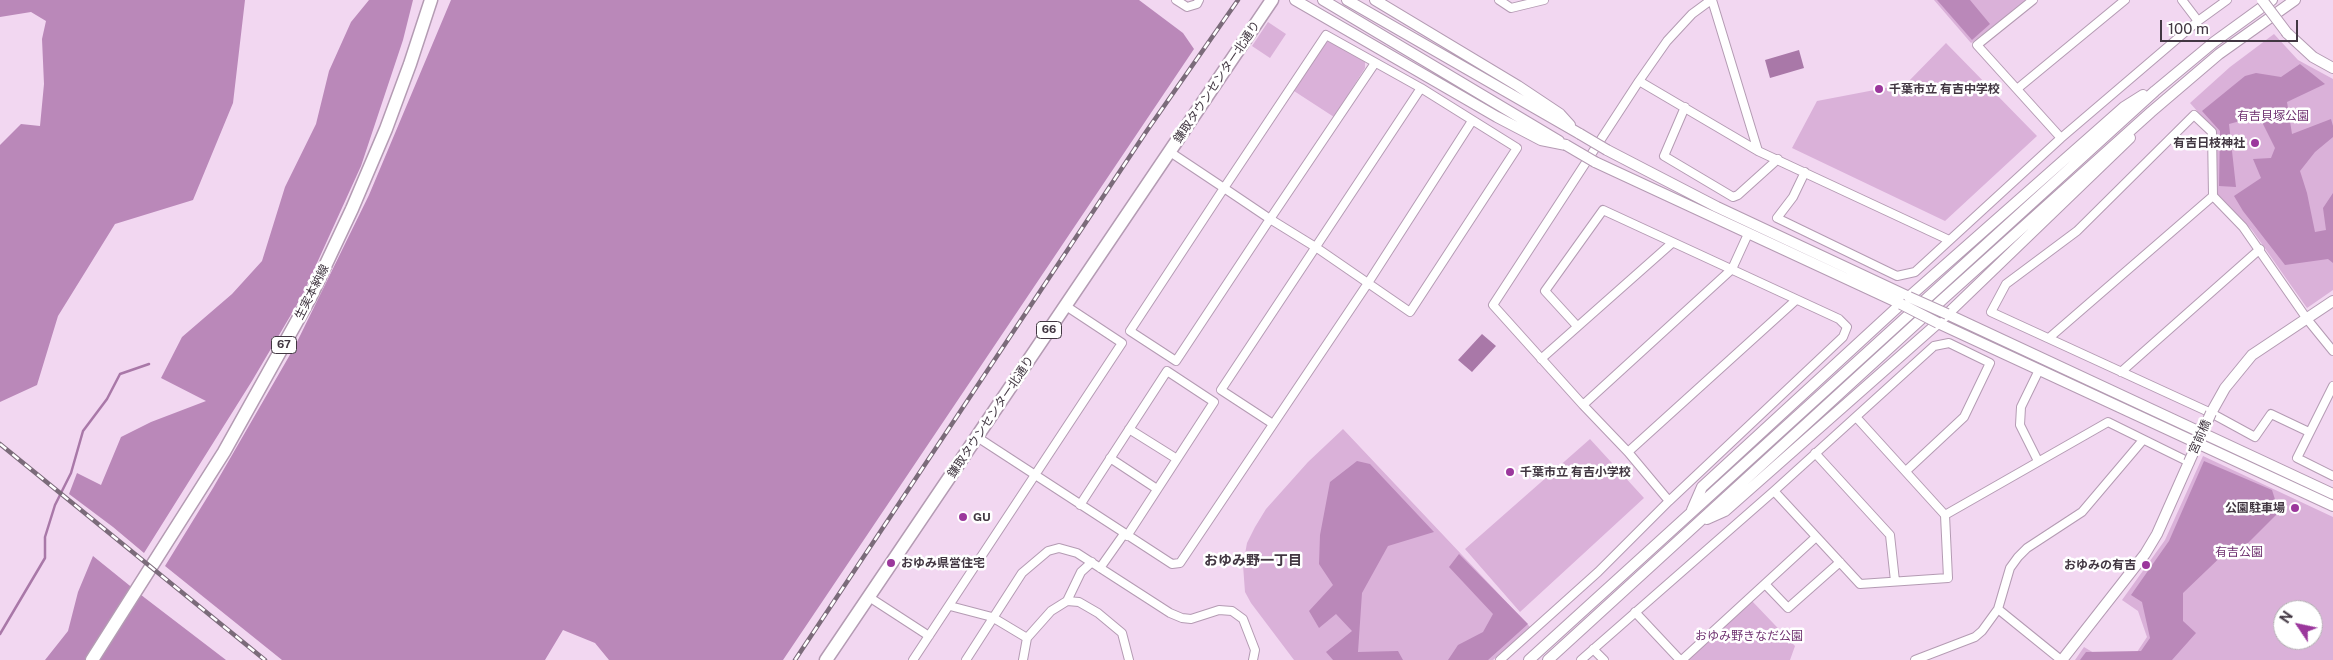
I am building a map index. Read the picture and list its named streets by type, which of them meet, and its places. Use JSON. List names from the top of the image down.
{
  "streets": {
    "main road": [
      "鎌取タウンセンター北通り",
      "生実本納線",
      "66",
      "67"
    ],
    "street": ["宮前橋"]
  },
  "districts": ["おゆみ野一丁目"],
  "parks": ["有吉貝塚公園", "有吉公園", "おゆみ野きなだ公園"],
  "places": [
    "千葉市立 有吉中学校",
    "有吉日枝神社",
    "千葉市立 有吉小学校",
    "公園駐車場",
    "GU",
    "おゆみ県営住宅",
    "おゆみの有吉"
  ],
  "scale_bar": "100 m",
  "north": "top left"
}
